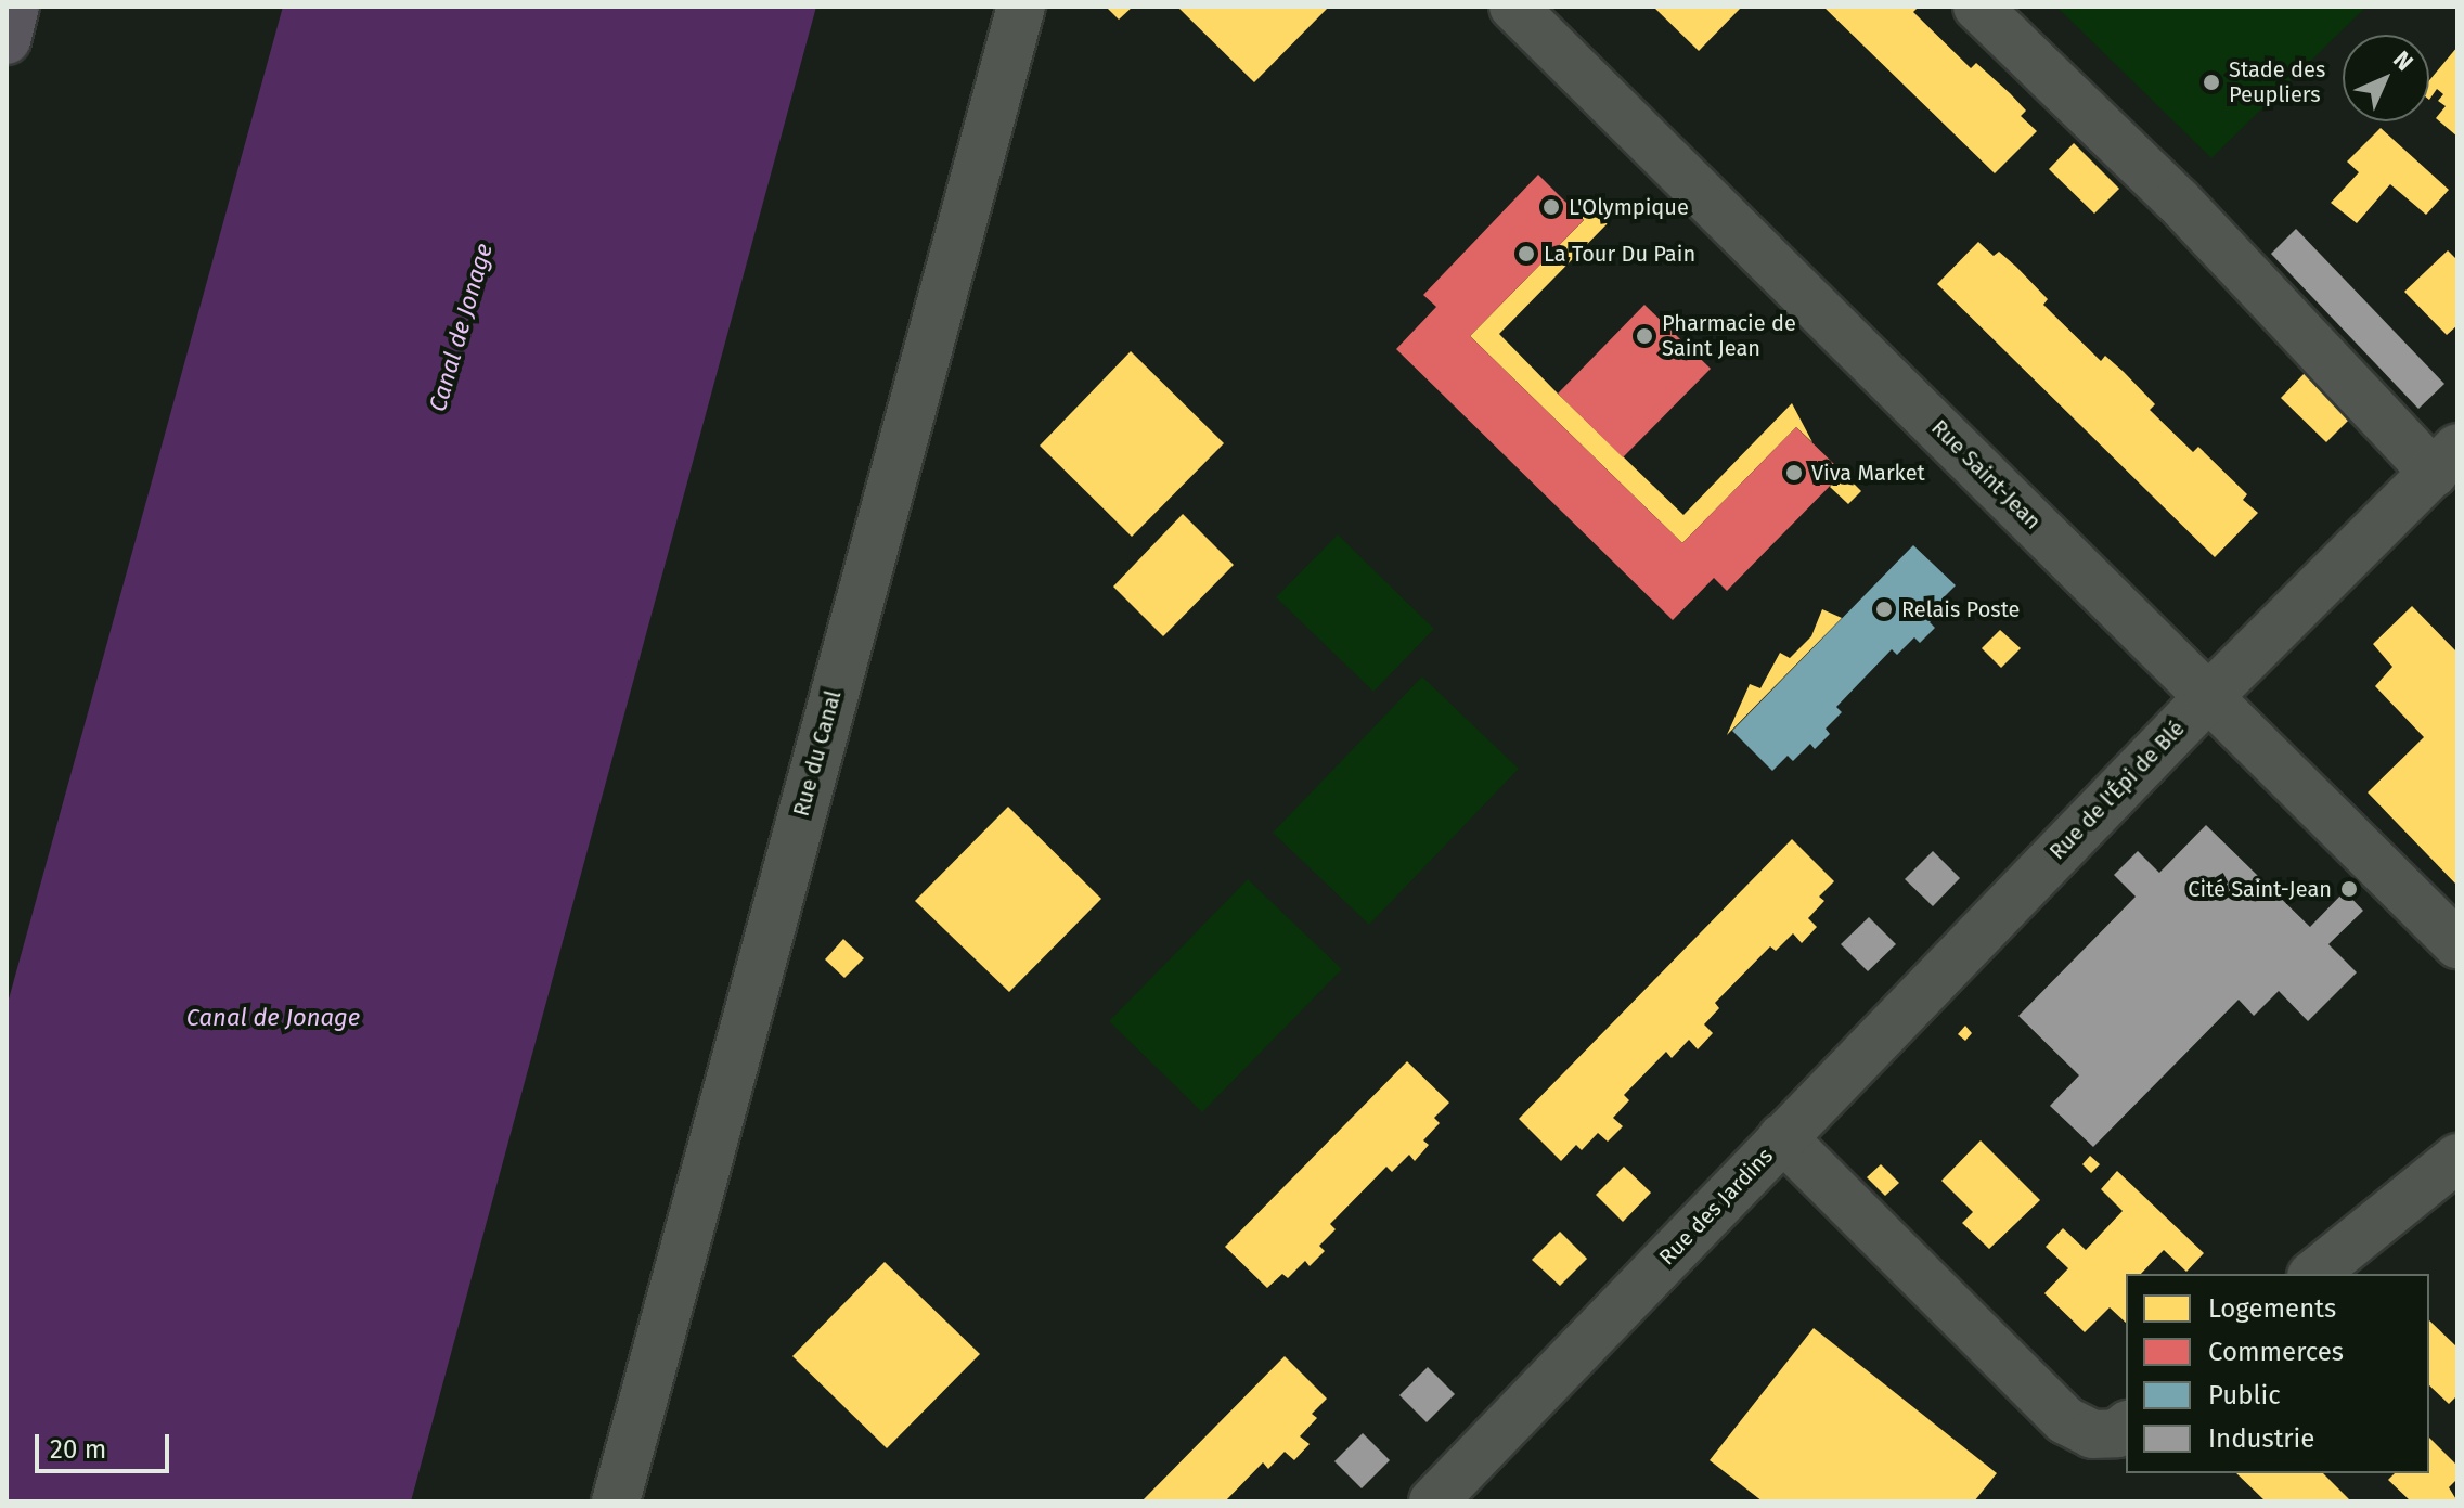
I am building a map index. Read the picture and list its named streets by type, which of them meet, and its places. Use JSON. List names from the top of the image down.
{
  "streets": {
    "street": [
      "Rue Saint-Jean",
      "Rue du Canal",
      "Rue de l'Épi de Blé",
      "Rue des Jardins"
    ]
  },
  "crossings": [
    ["Rue Saint-Jean", "Rue de l'Épi de Blé"],
    ["Rue de l'Épi de Blé", "Rue des Jardins"]
  ],
  "water": ["Canal de Jonage"],
  "places": [
    "Stade des Peupliers",
    "L'Olympique",
    "La Tour Du Pain",
    "Pharmacie de Saint Jean",
    "Viva Market",
    "Relais Poste",
    "Cité Saint-Jean"
  ],
  "legend": [
    "Logements",
    "Commerces",
    "Public",
    "Industrie"
  ],
  "scale_bar": "20 m",
  "north": "top right"
}
